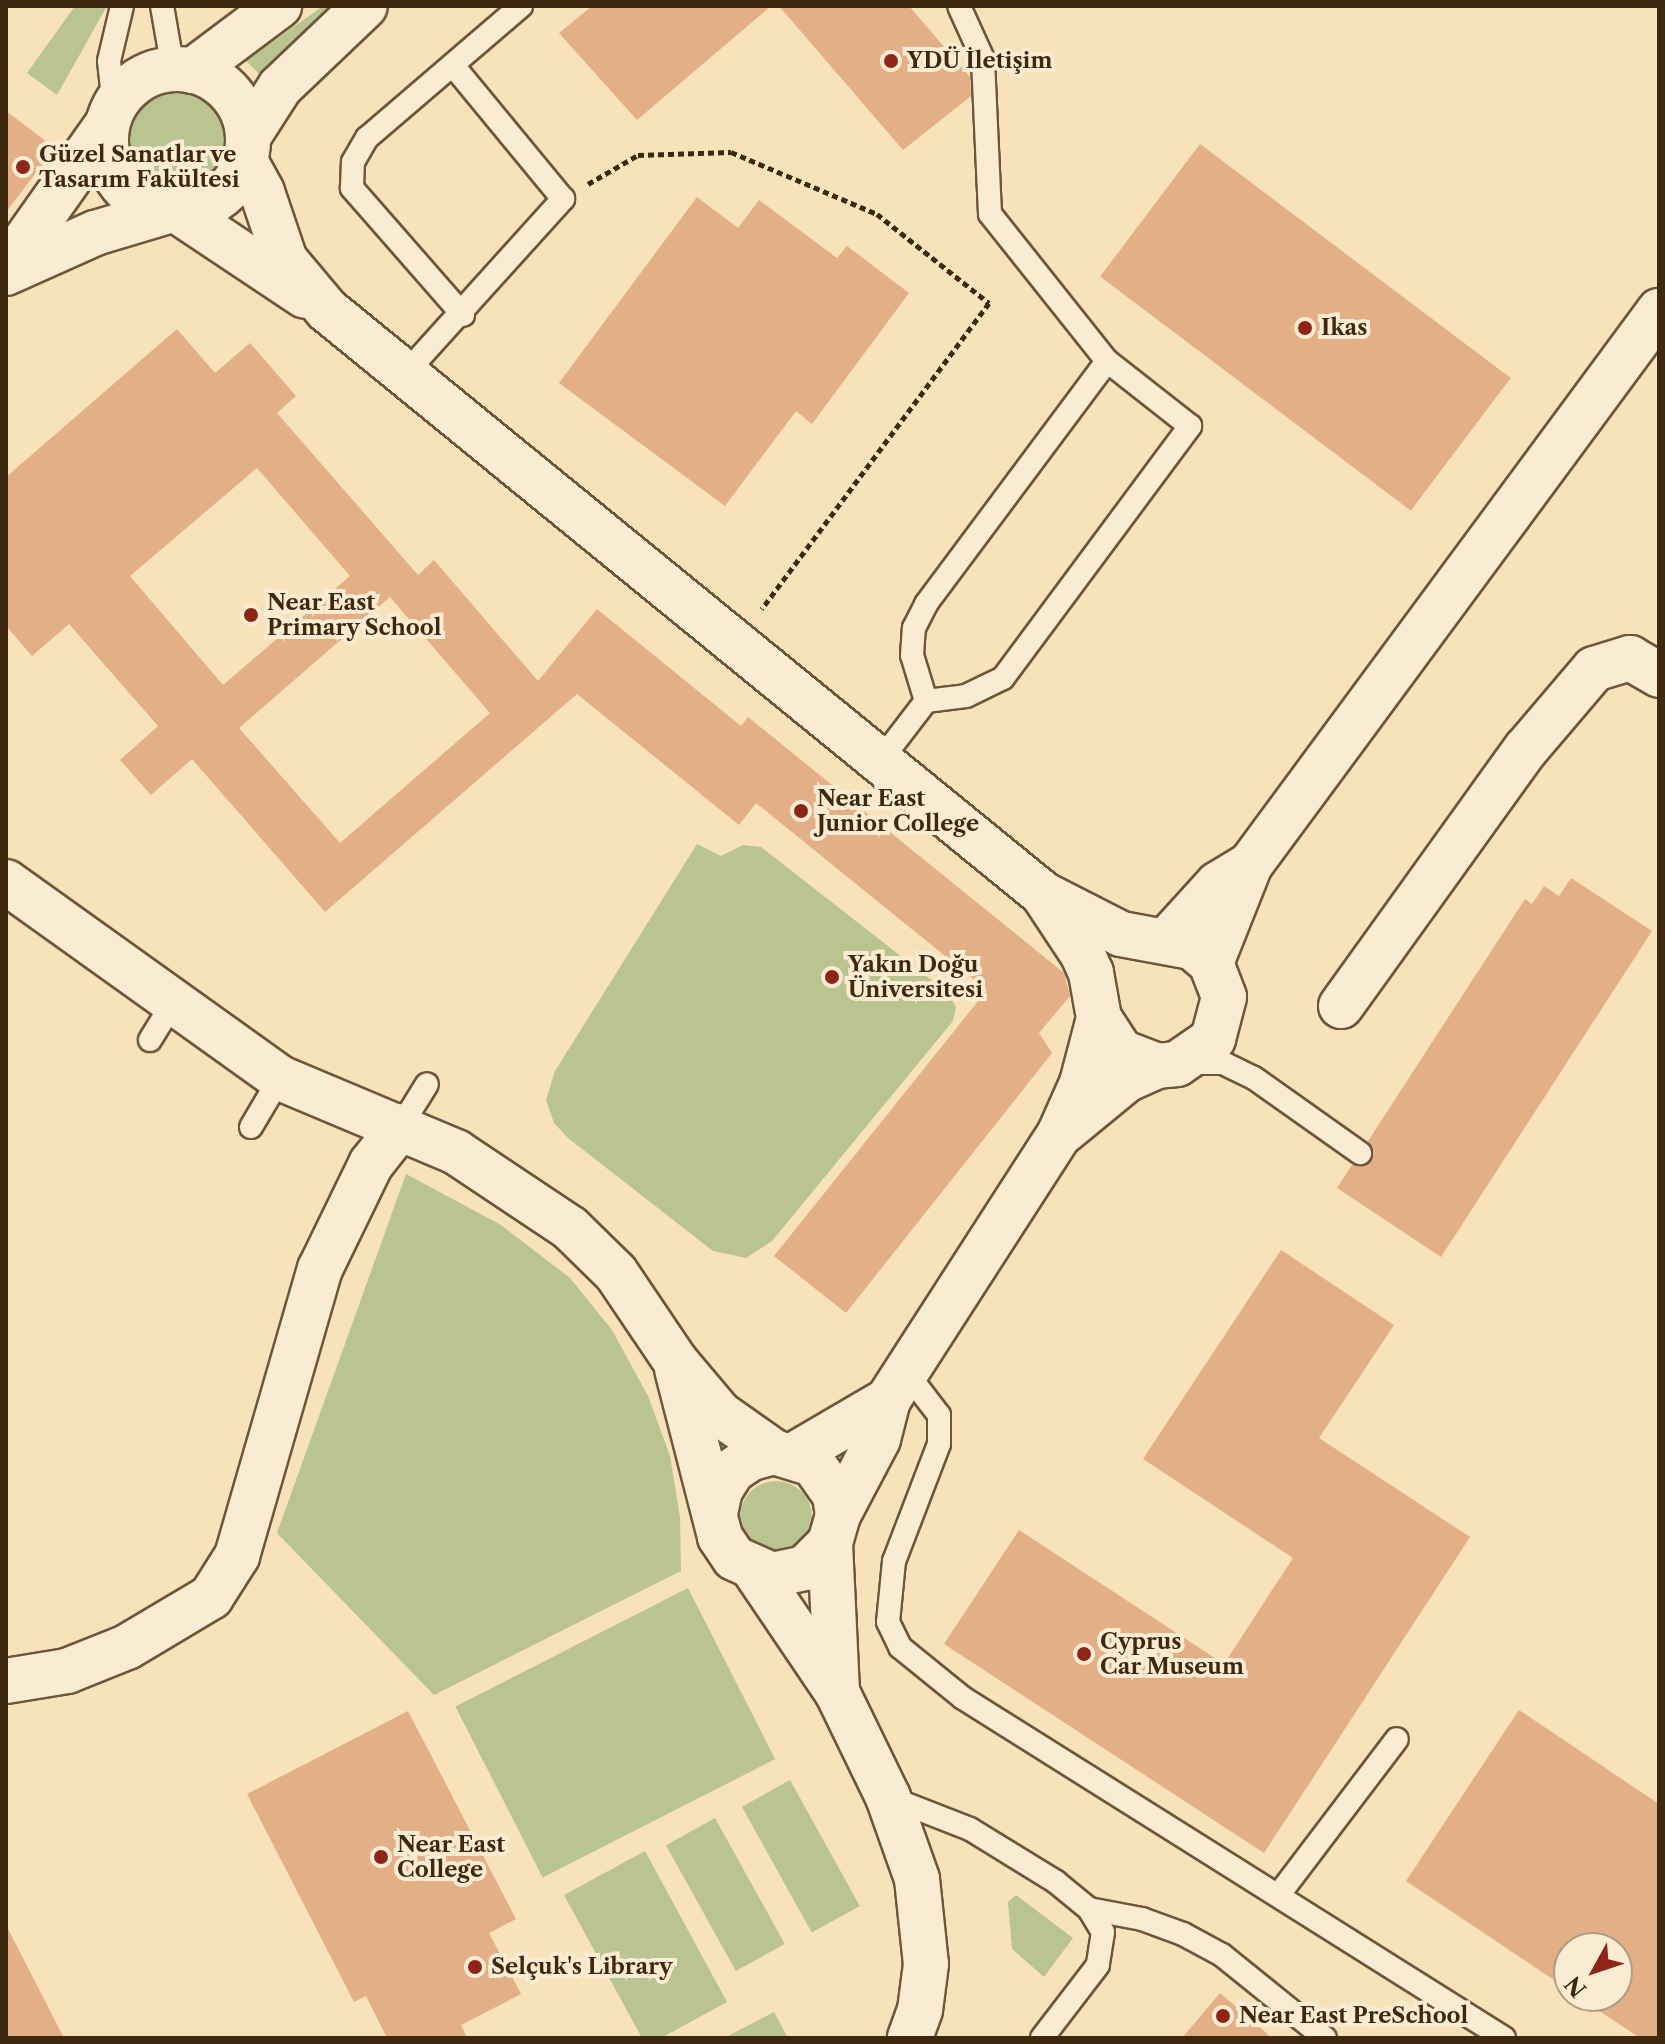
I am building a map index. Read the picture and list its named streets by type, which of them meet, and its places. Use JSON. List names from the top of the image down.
{
  "places": [
    "YDÜ İletişim",
    "Güzel Sanatlar ve Tasarım Fakültesi",
    "Ikas",
    "Near East Primary School",
    "Near East Junior College",
    "Yakın Doğu Üniversitesi",
    "Cyprus Car Museum",
    "Near East College",
    "Selçuk's Library",
    "Near East PreSchool"
  ],
  "north": "bottom left"
}
